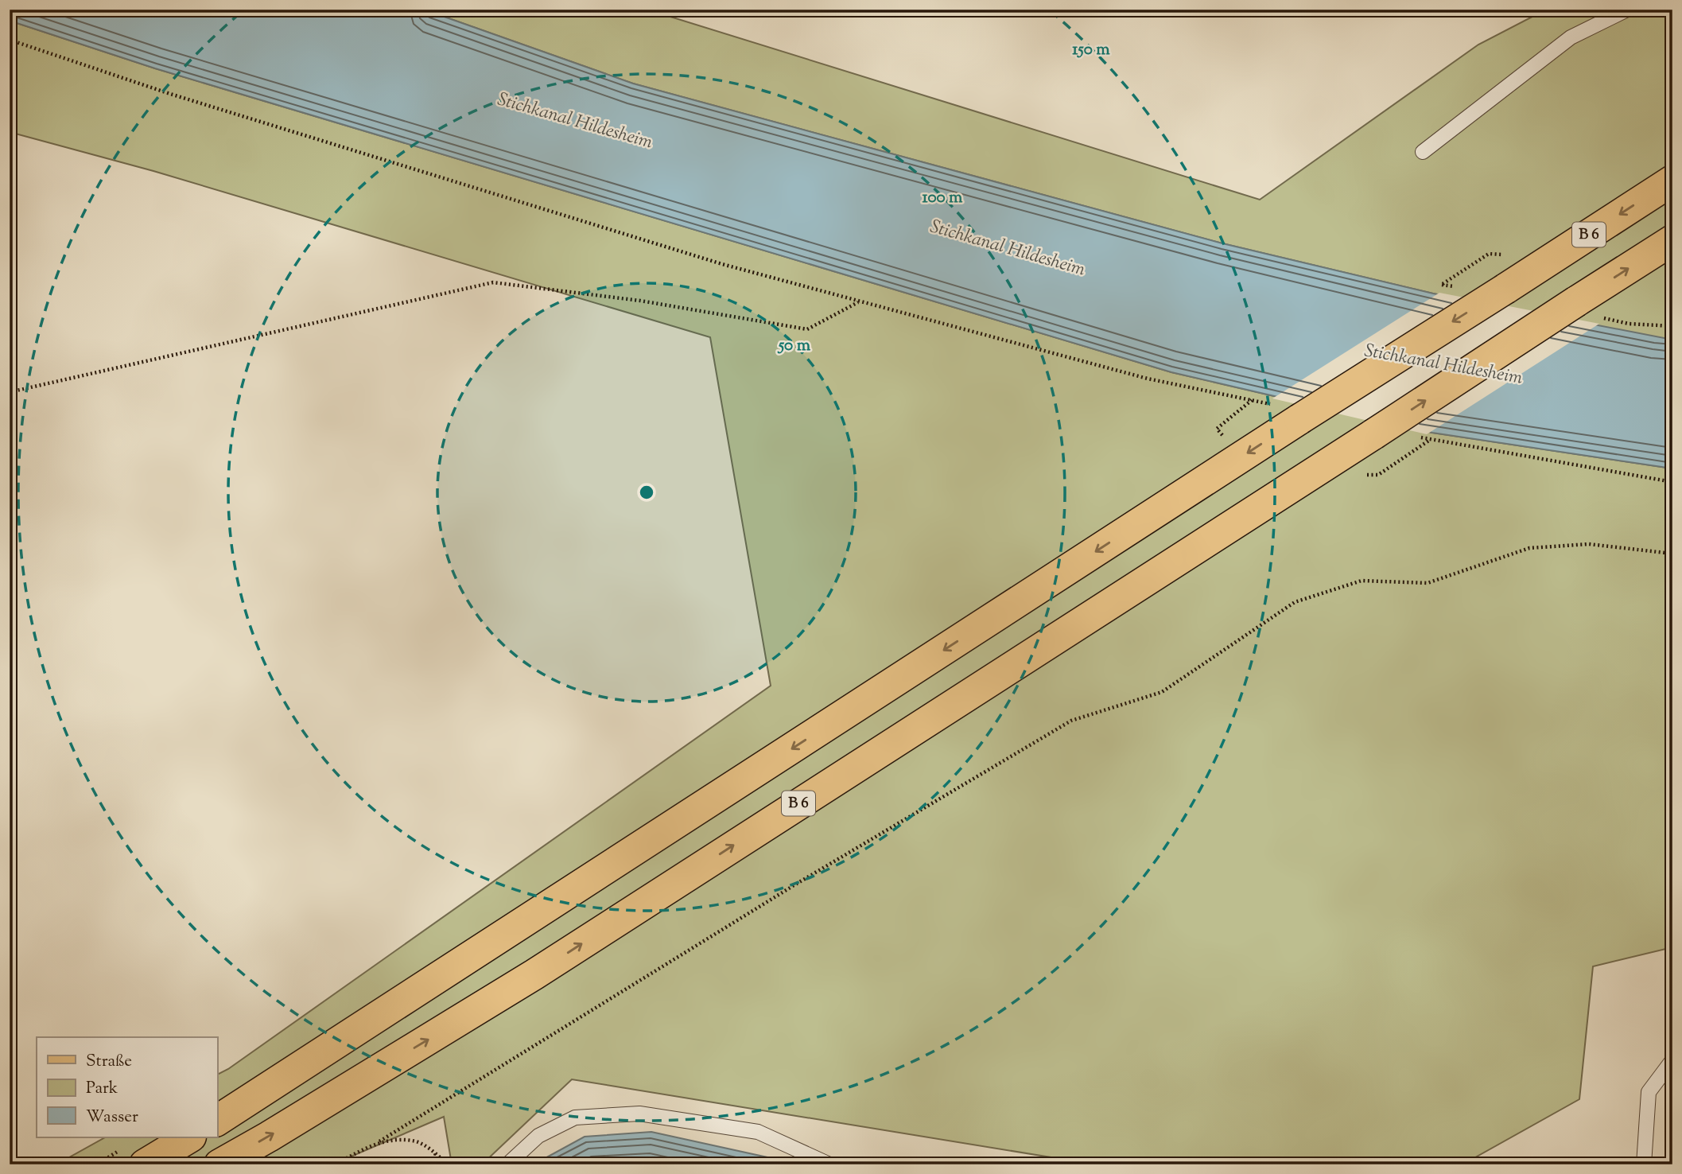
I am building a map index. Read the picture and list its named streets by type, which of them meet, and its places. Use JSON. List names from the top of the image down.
{
  "streets": {
    "main road": ["B 6"]
  },
  "water": ["Stichkanal Hildesheim"],
  "legend": ["Straße", "Park", "Wasser"],
  "rings": ["150 m", "100 m", "50 m"]
}
